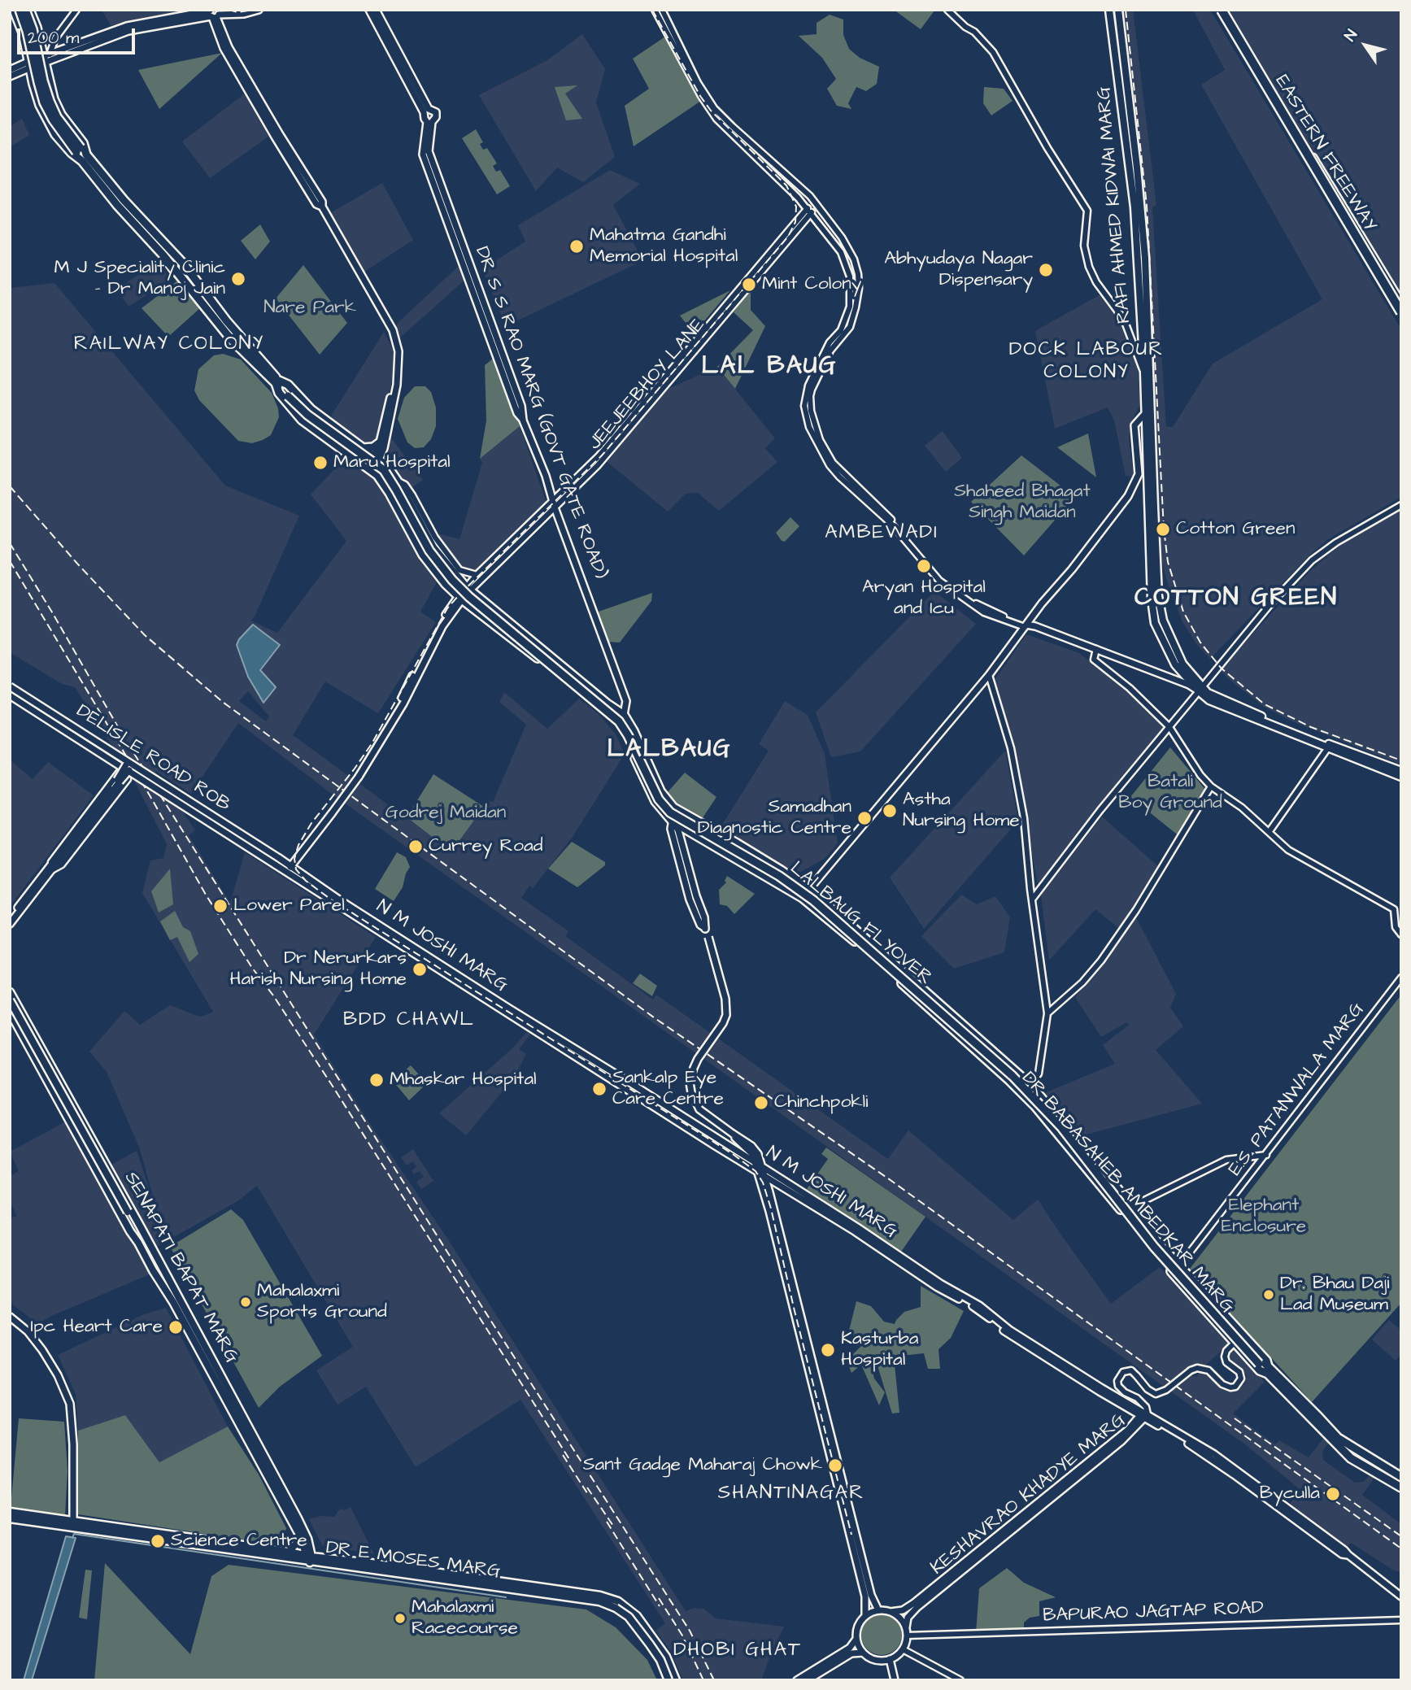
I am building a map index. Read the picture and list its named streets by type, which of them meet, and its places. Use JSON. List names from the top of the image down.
{
  "streets": {
    "highway": ["EASTERN FREEWAY", "LALBAUG FLYOVER", "DR BABASAHEB AMBEDKAR MARG"],
    "main road": [
      "RAFI AHMED KIDWAI MARG",
      "DR S S RAO MARG (GOVT GATE ROAD)",
      "DELISLE ROAD ROB",
      "N M JOSHI MARG",
      "SENAPATI BAPAT MARG",
      "KESHAVRAO KHADYE MARG",
      "DR E MOSES MARG"
    ],
    "street": ["JEEJEEBHOY LANE", "E.S. PATANWALA MARG", "BAPURAO JAGTAP ROAD"]
  },
  "crossings": [
    ["JEEJEEBHOY LANE", "DR S S RAO MARG (GOVT GATE ROAD)"],
    ["DELISLE ROAD ROB", "N M JOSHI MARG"],
    ["LALBAUG FLYOVER", "DR BABASAHEB AMBEDKAR MARG"],
    ["N M JOSHI MARG", "KESHAVRAO KHADYE MARG"],
    ["E.S. PATANWALA MARG", "DR BABASAHEB AMBEDKAR MARG"],
    ["DR BABASAHEB AMBEDKAR MARG", "KESHAVRAO KHADYE MARG"],
    ["SENAPATI BAPAT MARG", "DR E MOSES MARG"],
    ["KESHAVRAO KHADYE MARG", "BAPURAO JAGTAP ROAD"]
  ],
  "districts": [
    "RAILWAY COLONY",
    "DOCK LABOUR COLONY",
    "LAL BAUG",
    "AMBEWADI",
    "COTTON GREEN",
    "LALBAUG",
    "BDD CHAWL",
    "SHANTINAGAR",
    "DHOBI GHAT"
  ],
  "parks": [
    "Nare Park",
    "Shaheed Bhagat Singh Maidan",
    "Batali Boy Ground",
    "Godrej Maidan",
    "Elephant Enclosure"
  ],
  "places": [
    "Mahatma Gandhi Memorial Hospital",
    "Abhyudaya Nagar Dispensary",
    "M J Speciality Clinic - Dr Manoj Jain",
    "Mint Colony",
    "Maru Hospital",
    "Cotton Green",
    "Aryan Hospital and Icu",
    "Astha Nursing Home",
    "Samadhan Diagnostic Centre",
    "Currey Road",
    "Lower Parel",
    "Dr Nerurkars Harish Nursing Home",
    "Mhaskar Hospital",
    "Sankalp Eye Care Centre",
    "Chinchpokli",
    "Dr. Bhau Daji Lad Museum",
    "Mahalaxmi Sports Ground",
    "Ipc Heart Care",
    "Kasturba Hospital",
    "Sant Gadge Maharaj Chowk",
    "Byculla",
    "Science Centre",
    "Mahalaxmi Racecourse"
  ],
  "scale_bar": "200 m",
  "north": "top left"
}
